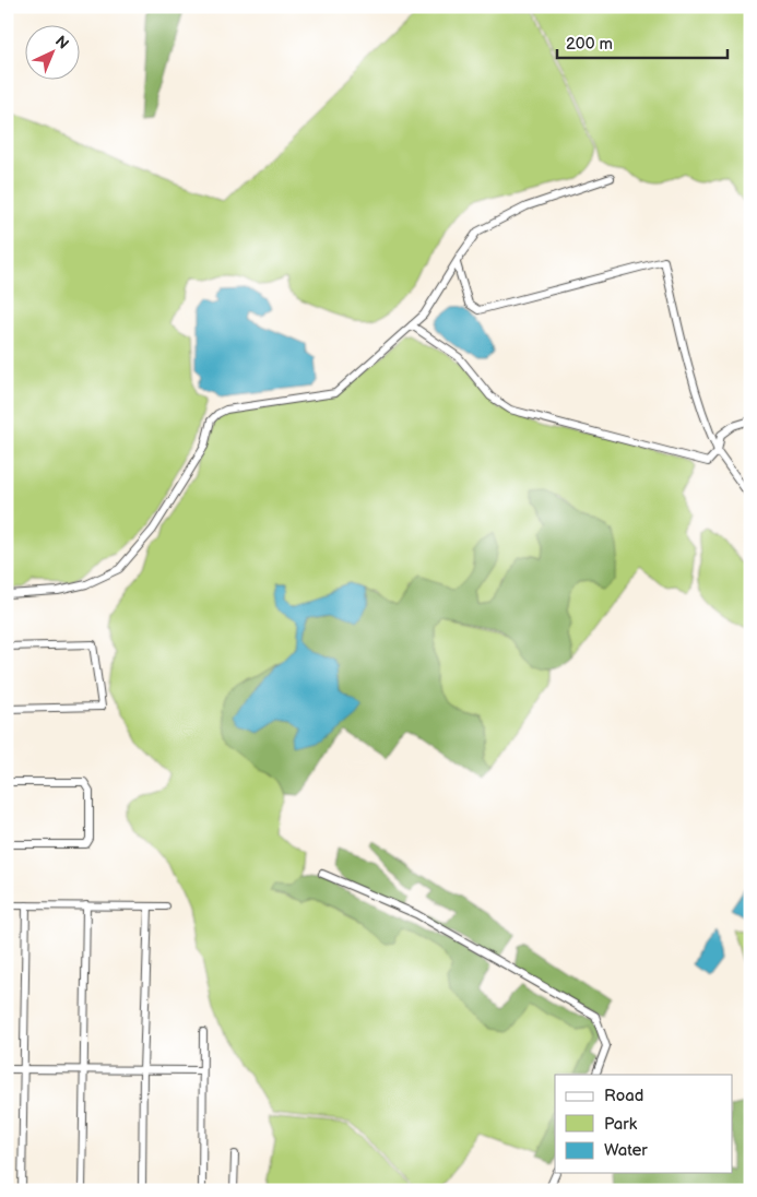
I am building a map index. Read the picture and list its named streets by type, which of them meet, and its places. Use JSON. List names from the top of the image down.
{
  "legend": ["Road", "Park", "Water"],
  "scale_bar": "200 m",
  "north": "top right"
}
